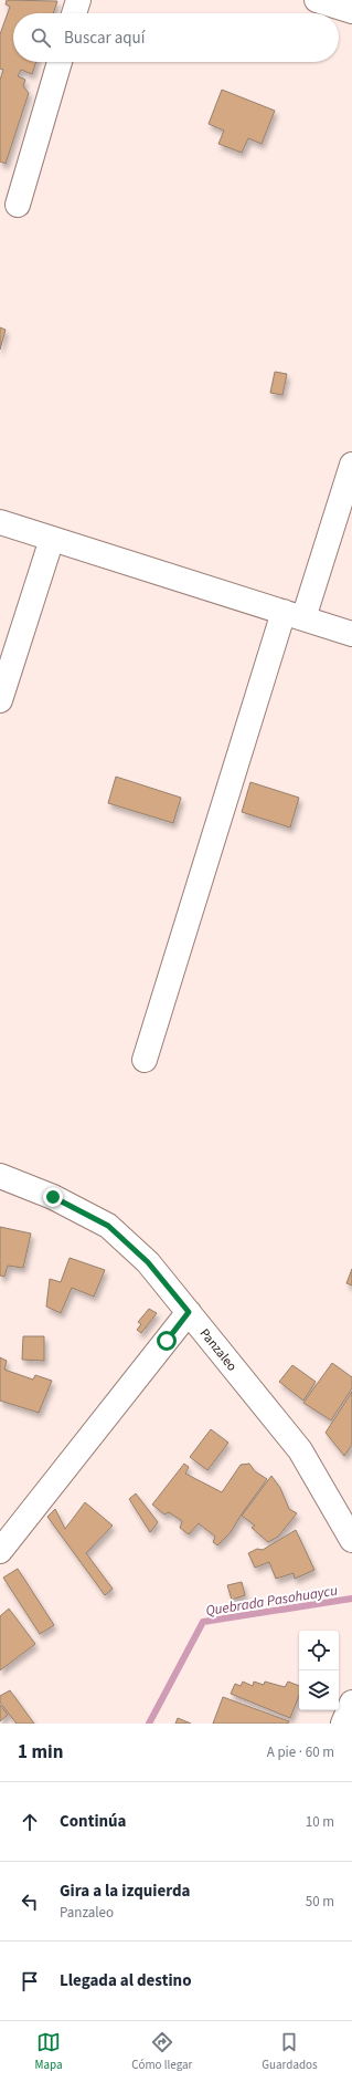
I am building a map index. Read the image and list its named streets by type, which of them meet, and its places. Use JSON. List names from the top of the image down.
{
  "streets": {
    "street": ["Panzaleo"]
  },
  "water": ["Quebrada Pasohuaycu"],
  "page": {
    "search": "Buscar aquí",
    "heading": ["1 min", "A pie · 60 m"],
    "list": [
      ["Continúa", "10 m"],
      ["Gira a la izquierda", "Panzaleo", "50 m"],
      "Llegada al destino"
    ],
    "nav": ["Mapa", "Cómo llegar", "Guardados"]
  }
}
